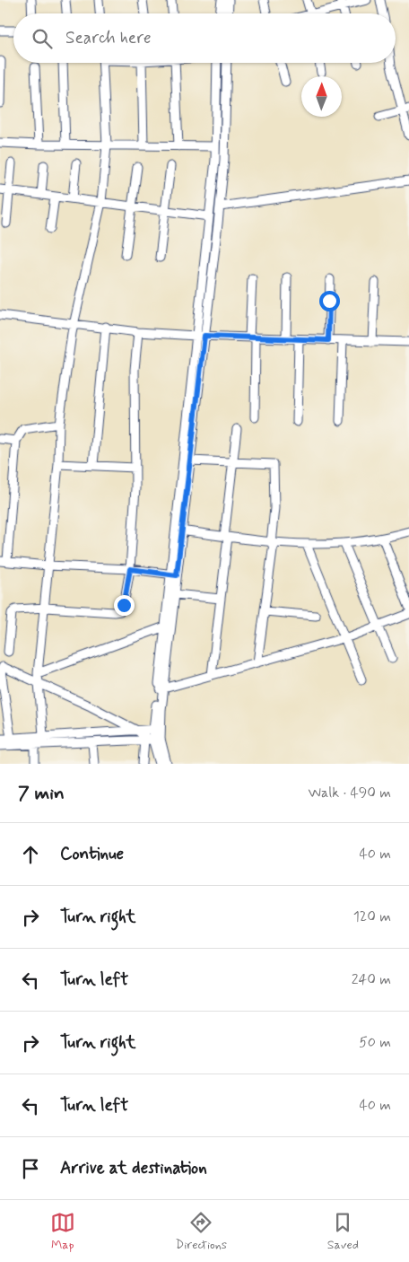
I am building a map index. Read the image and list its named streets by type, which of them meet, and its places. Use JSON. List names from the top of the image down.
{
  "north": "top",
  "page": {
    "search": "Search here",
    "heading": ["7 min", "Walk · 490 m"],
    "list": [
      ["Continue", "40 m"],
      ["Turn right", "120 m"],
      ["Turn left", "240 m"],
      ["Turn right", "50 m"],
      ["Turn left", "40 m"],
      "Arrive at destination"
    ],
    "nav": ["Map", "Directions", "Saved"]
  }
}
